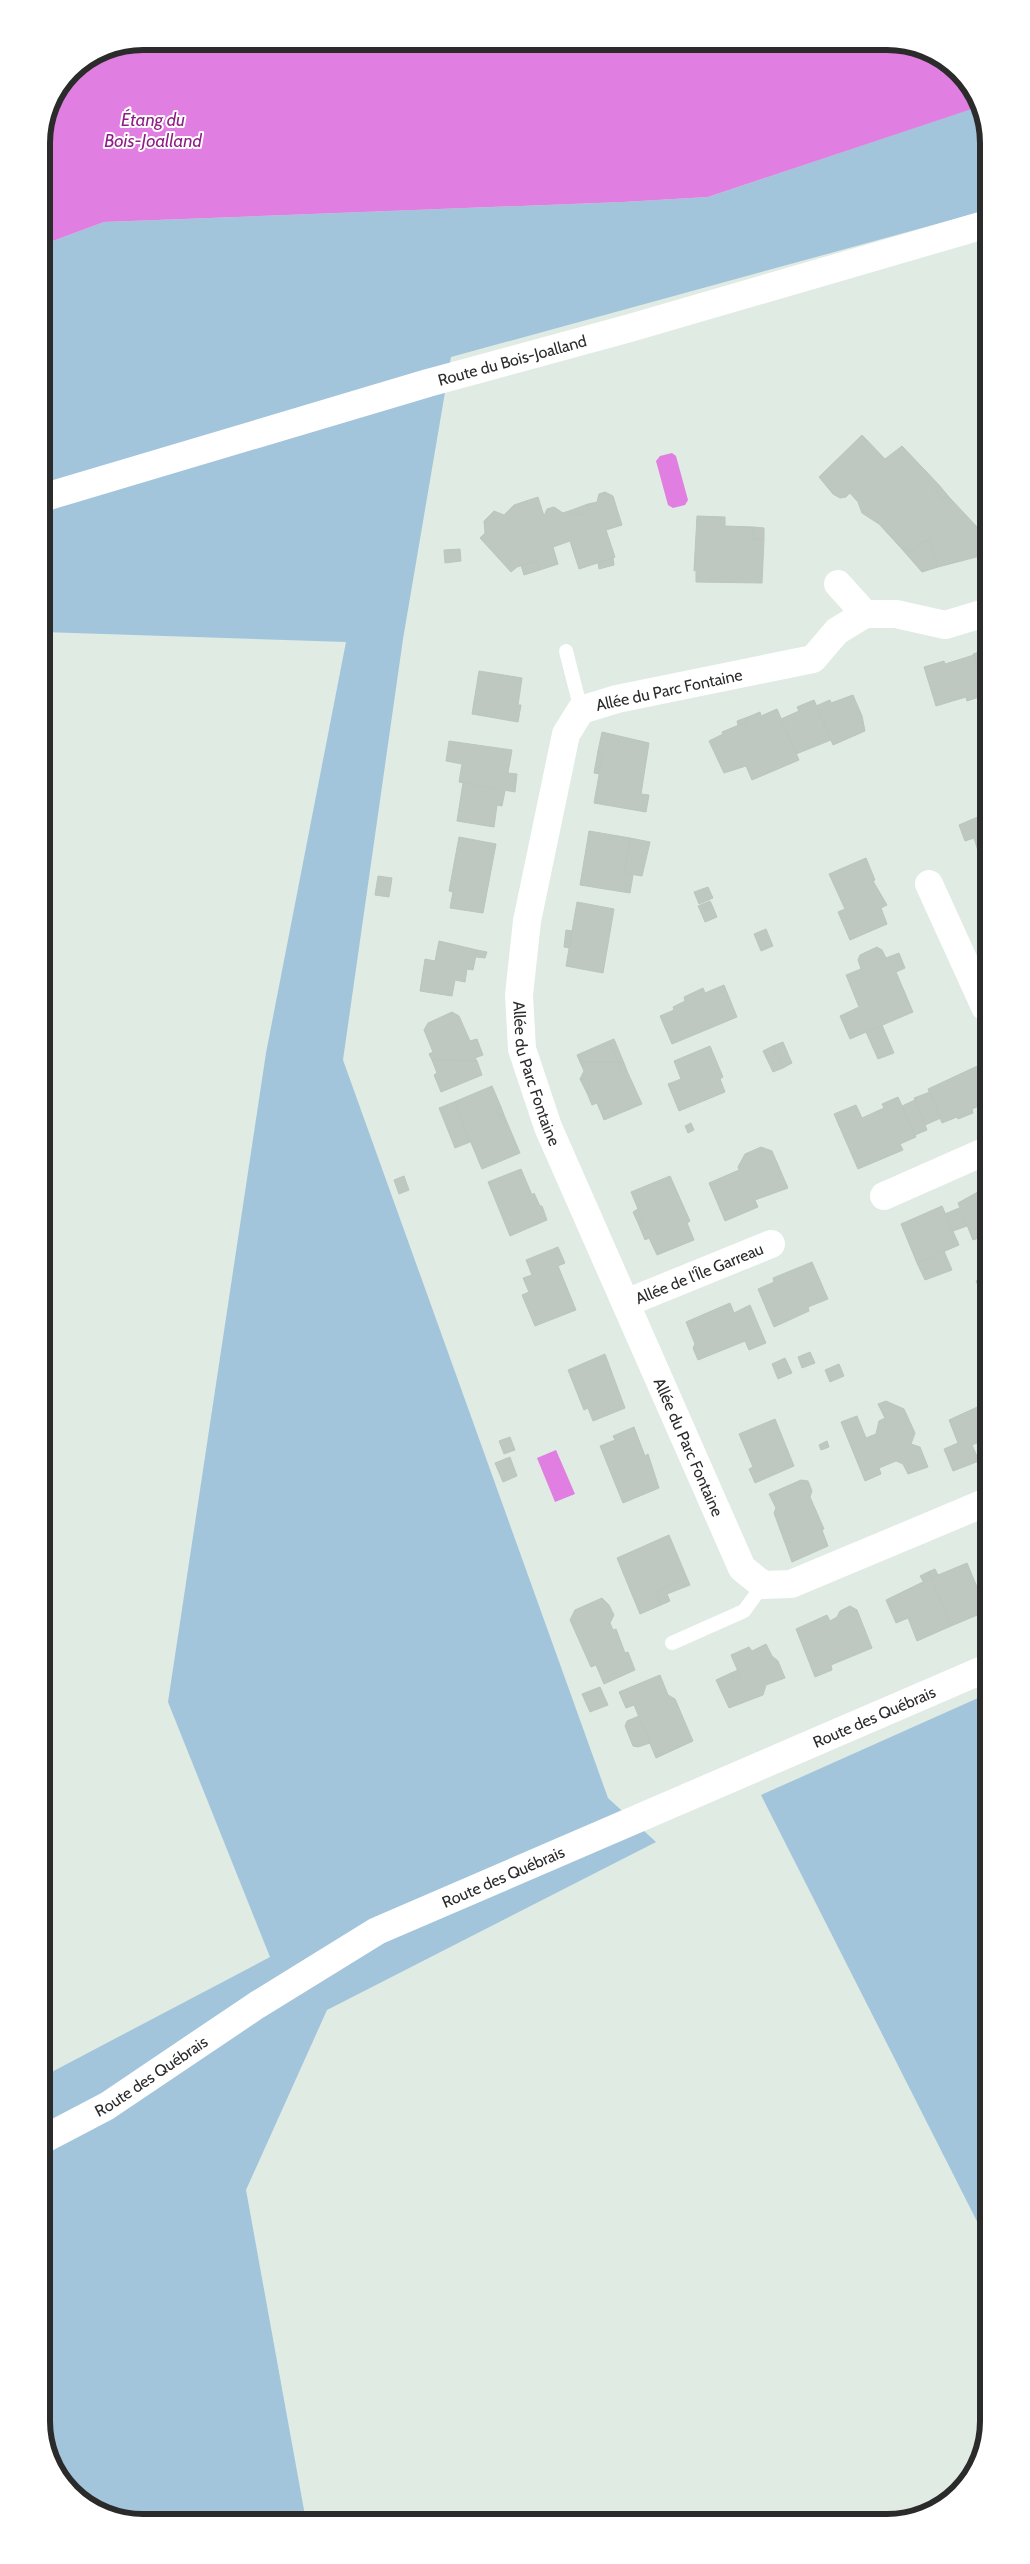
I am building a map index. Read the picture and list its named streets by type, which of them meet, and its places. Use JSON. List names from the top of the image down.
{
  "streets": {
    "street": [
      "Route du Bois-Joalland",
      "Allée du Parc Fontaine",
      "Allée de l'Île Garreau",
      "Route des Québrais"
    ]
  },
  "crossings": [
    ["Allée du Parc Fontaine", "Allée de l'Île Garreau"]
  ],
  "water": ["Étang du Bois-Joalland"]
}
